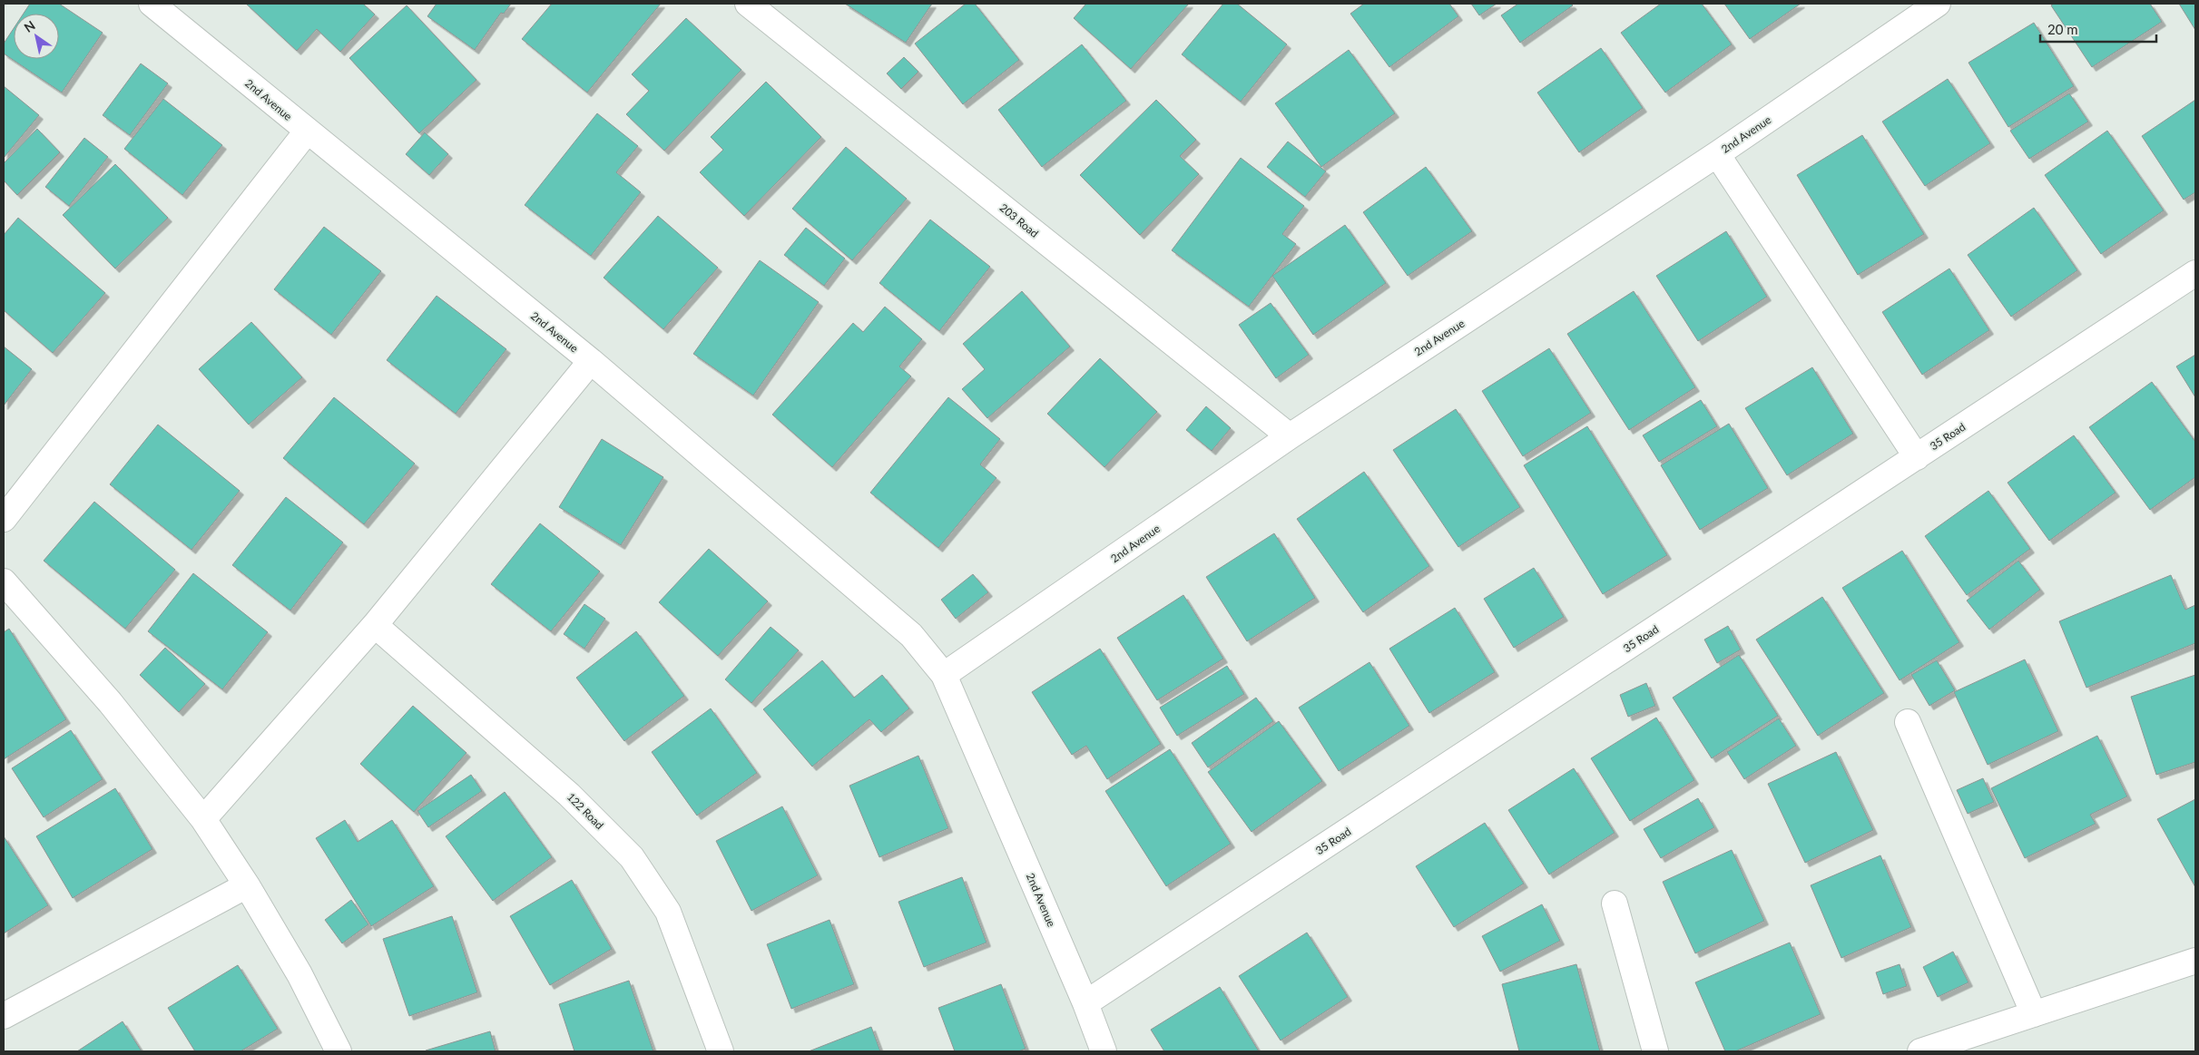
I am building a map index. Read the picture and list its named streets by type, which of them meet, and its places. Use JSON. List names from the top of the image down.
{
  "streets": {
    "street": [
      "2nd Avenue",
      "203 Road",
      "35 Road",
      "122 Road"
    ]
  },
  "crossings": [
    ["2nd Avenue", "203 Road"],
    ["2nd Avenue", "35 Road"]
  ],
  "scale_bar": "20 m",
  "north": "top left"
}
